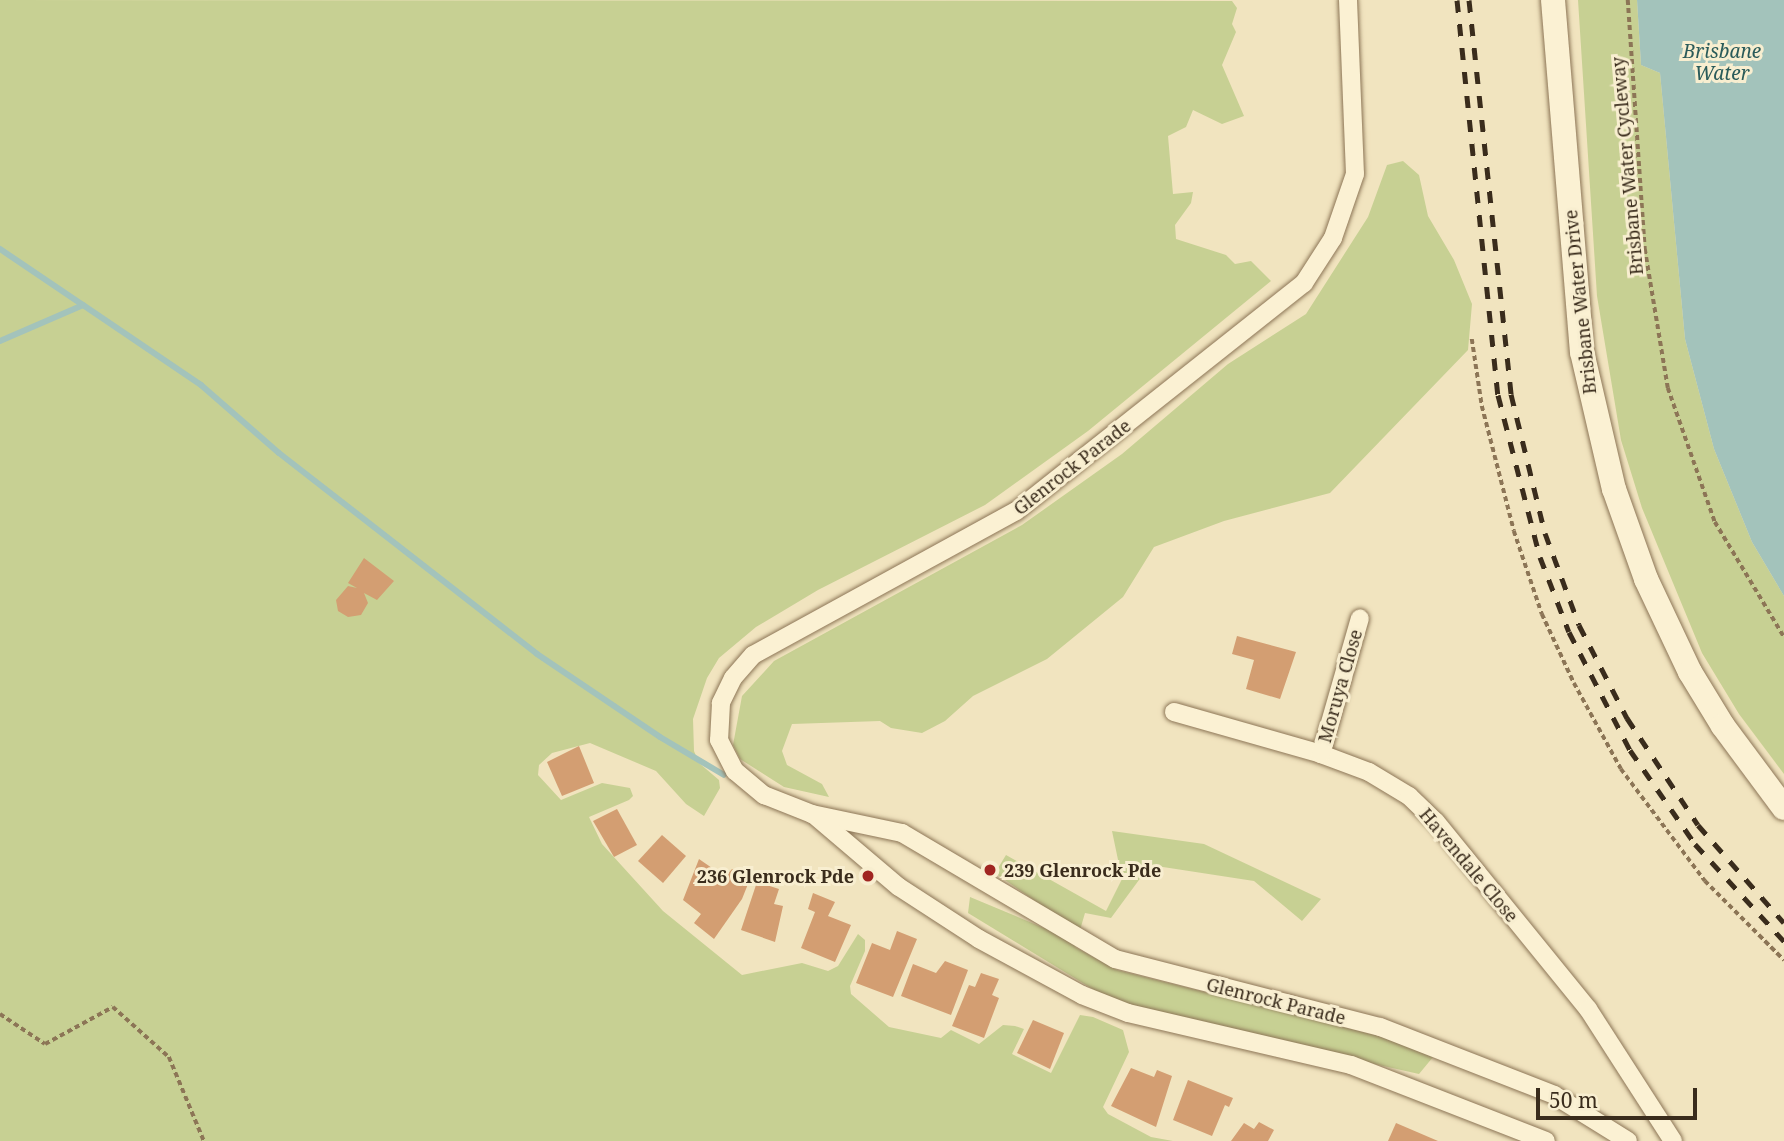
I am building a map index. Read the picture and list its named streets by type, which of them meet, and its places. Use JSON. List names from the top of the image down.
{
  "streets": {
    "main road": ["Brisbane Water Drive"],
    "street": ["Glenrock Parade", "Moruya Close", "Havendale Close"],
    "path": ["Brisbane Water Cycleway"]
  },
  "crossings": [
    ["Moruya Close", "Havendale Close"]
  ],
  "water": ["Brisbane Water"],
  "places": ["239 Glenrock Pde", "236 Glenrock Pde"],
  "scale_bar": "50 m"
}
